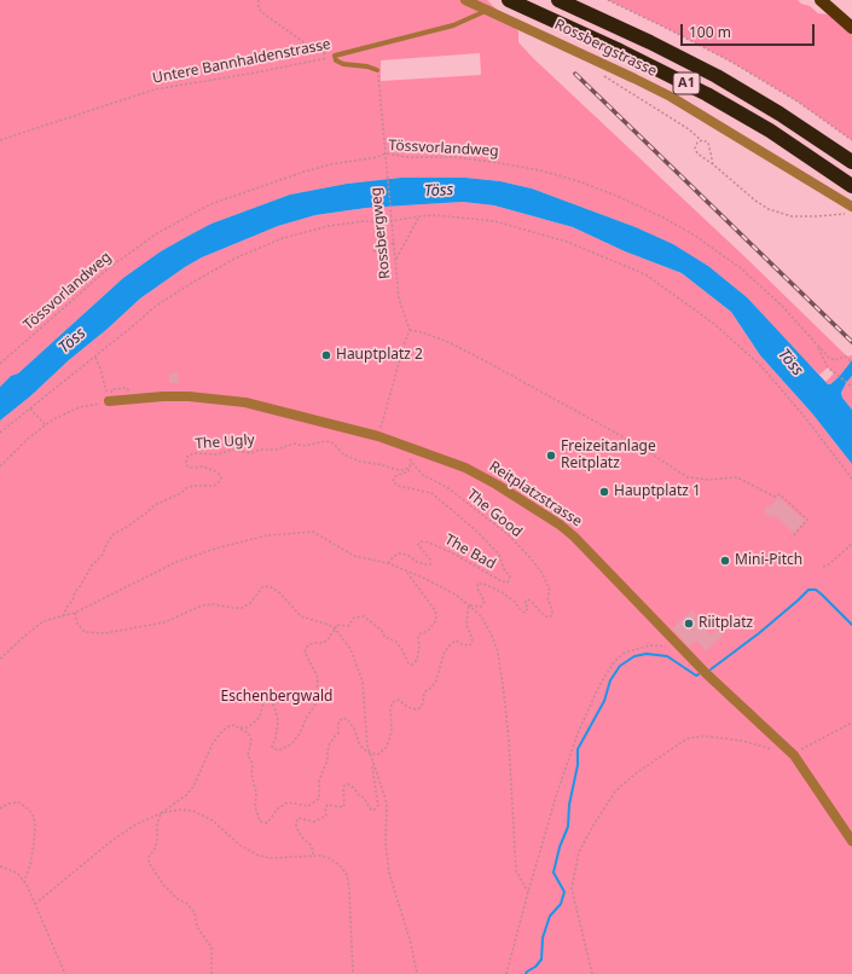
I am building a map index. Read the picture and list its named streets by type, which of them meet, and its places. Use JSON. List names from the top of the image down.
{
  "streets": {
    "highway": ["A1"],
    "street": ["Rossbergstrasse", "Reitplatzstrasse"],
    "lane": ["Untere Bannhaldenstrasse"],
    "path": [
      "Tössvorlandweg",
      "Rossbergweg",
      "The Ugly",
      "The Good",
      "The Bad"
    ]
  },
  "crossings": [
    ["Rossbergstrasse", "Untere Bannhaldenstrasse"],
    ["Tössvorlandweg", "Rossbergweg"],
    ["The Ugly", "The Bad"],
    ["The Good", "The Bad"]
  ],
  "water": ["Töss"],
  "parks": ["Eschenbergwald"],
  "places": [
    "Hauptplatz 2",
    "Freizeitanlage Reitplatz",
    "Hauptplatz 1",
    "Mini-Pitch",
    "Riitplatz"
  ],
  "scale_bar": "100 m"
}
